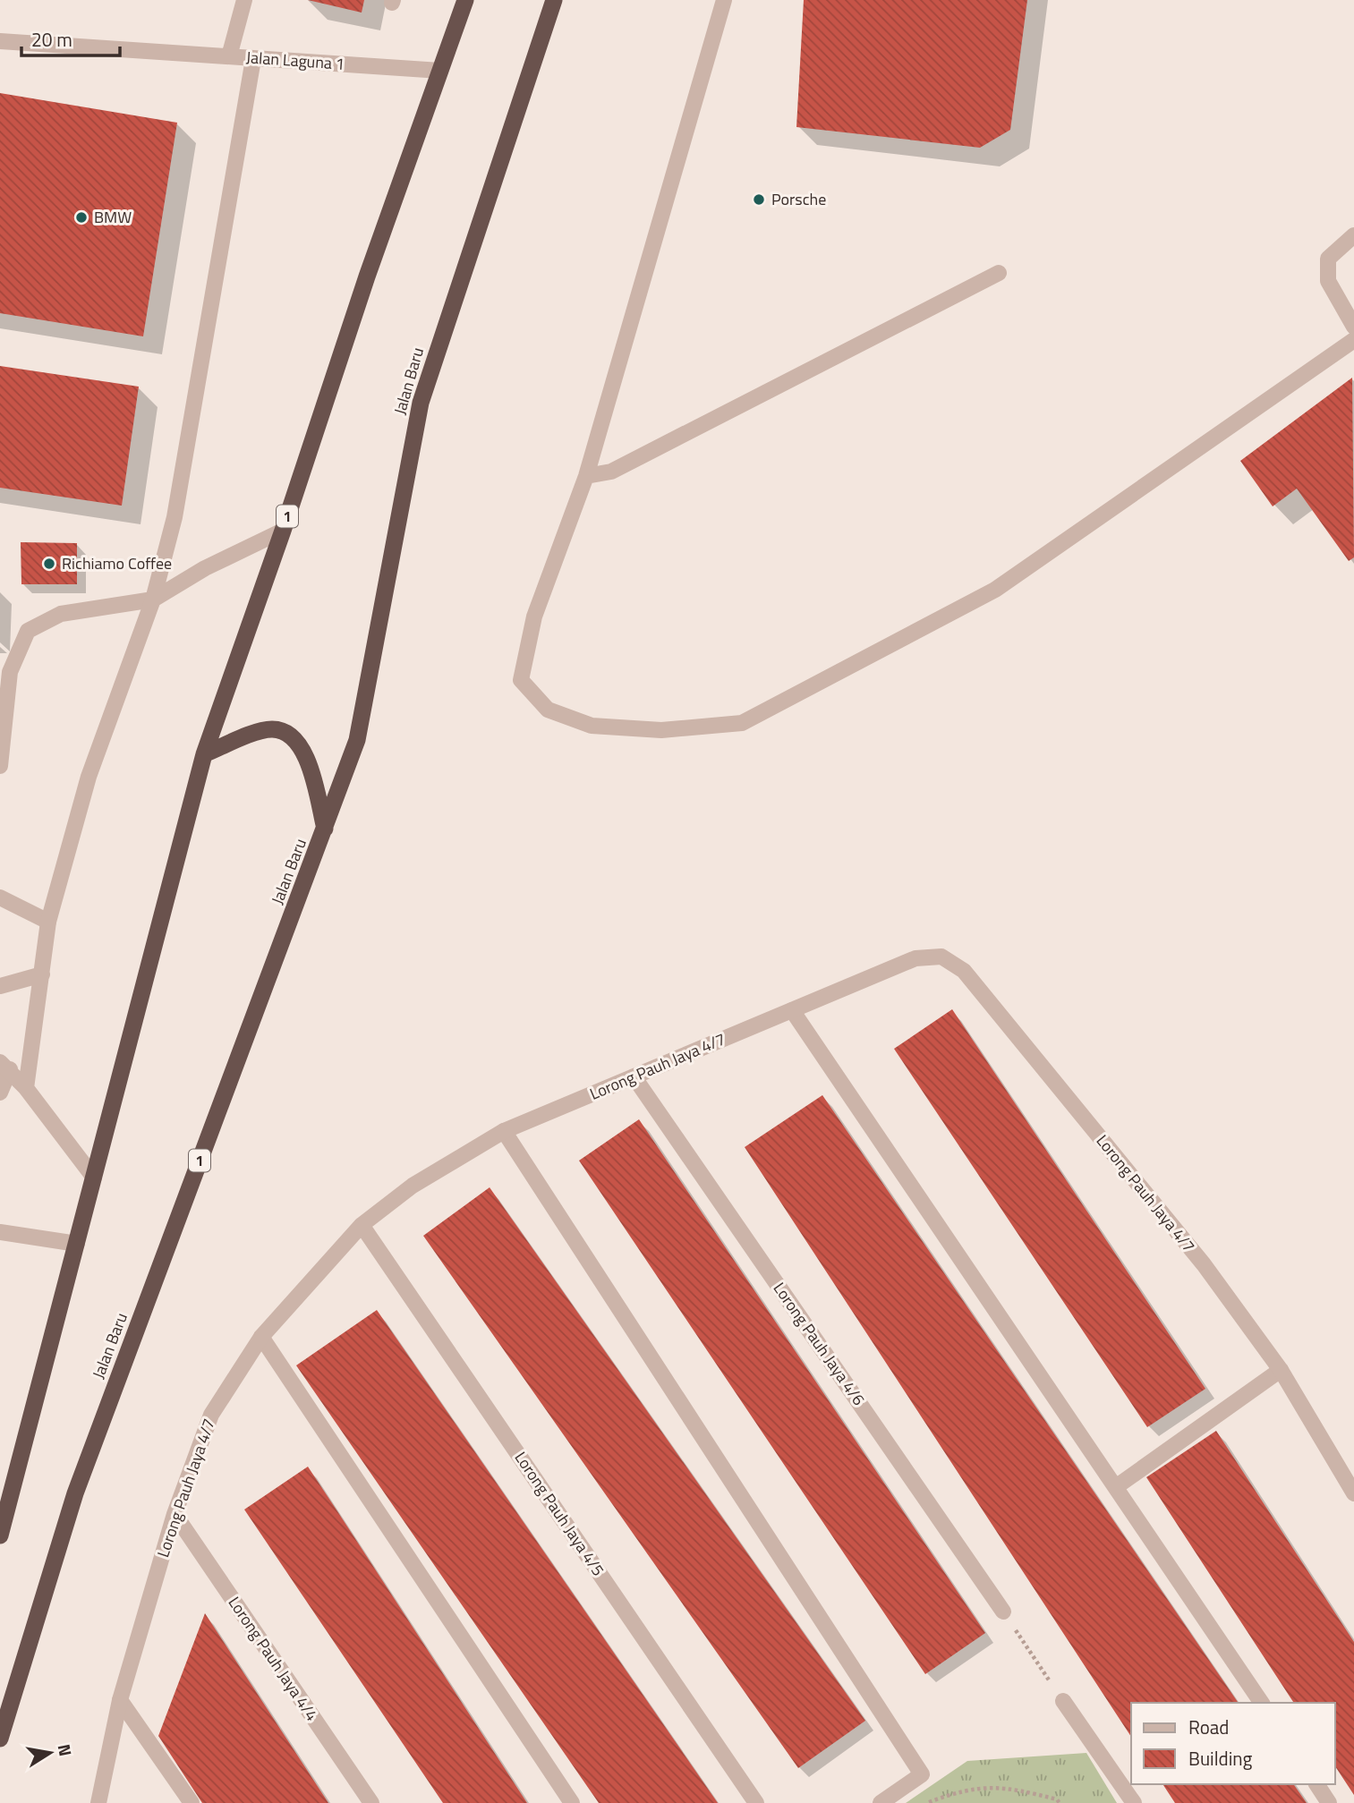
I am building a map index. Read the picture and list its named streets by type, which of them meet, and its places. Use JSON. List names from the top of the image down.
{
  "streets": {
    "highway": ["Jalan Baru", "1"],
    "street": [
      "Jalan Laguna 1",
      "Lorong Pauh Jaya 4/7",
      "Lorong Pauh Jaya 4/6",
      "Lorong Pauh Jaya 4/5",
      "Lorong Pauh Jaya 4/4"
    ]
  },
  "crossings": [
    ["Jalan Laguna 1", "1"],
    ["Lorong Pauh Jaya 4/7", "Lorong Pauh Jaya 4/6"],
    ["Lorong Pauh Jaya 4/7", "Lorong Pauh Jaya 4/5"],
    ["Lorong Pauh Jaya 4/7", "Lorong Pauh Jaya 4/4"]
  ],
  "places": ["Porsche", "BMW", "Richiamo Coffee"],
  "legend": ["Road", "Building"],
  "scale_bar": "20 m",
  "north": "right"
}
